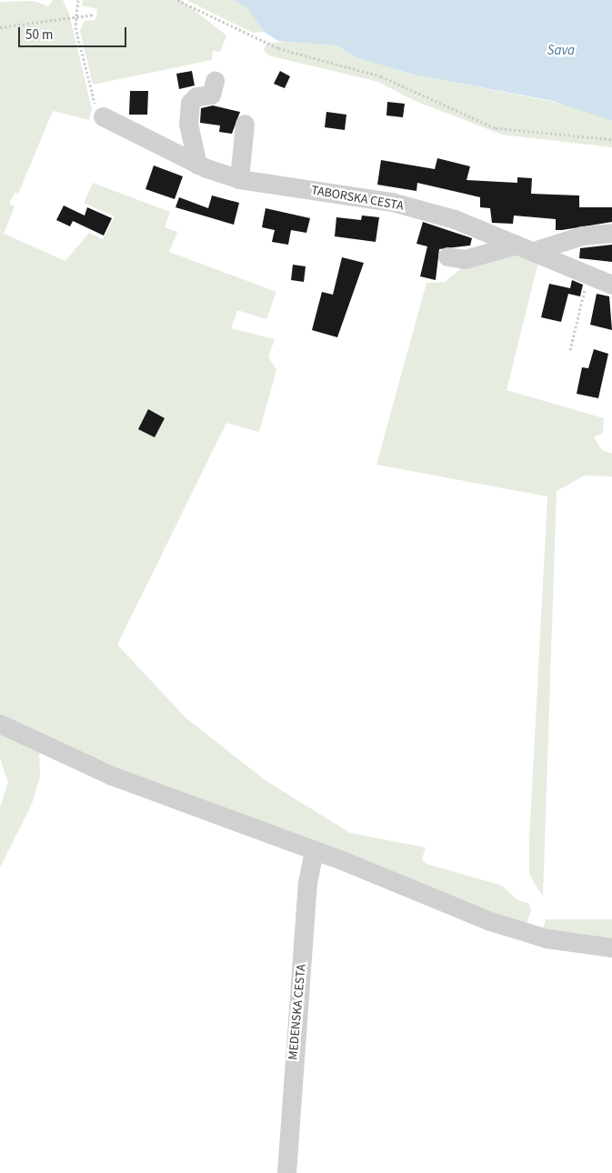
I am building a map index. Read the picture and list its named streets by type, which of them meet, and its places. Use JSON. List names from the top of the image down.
{
  "streets": {
    "street": ["TABORSKA CESTA", "MEDENSKA CESTA"]
  },
  "water": ["Sava"],
  "scale_bar": "50 m"
}
